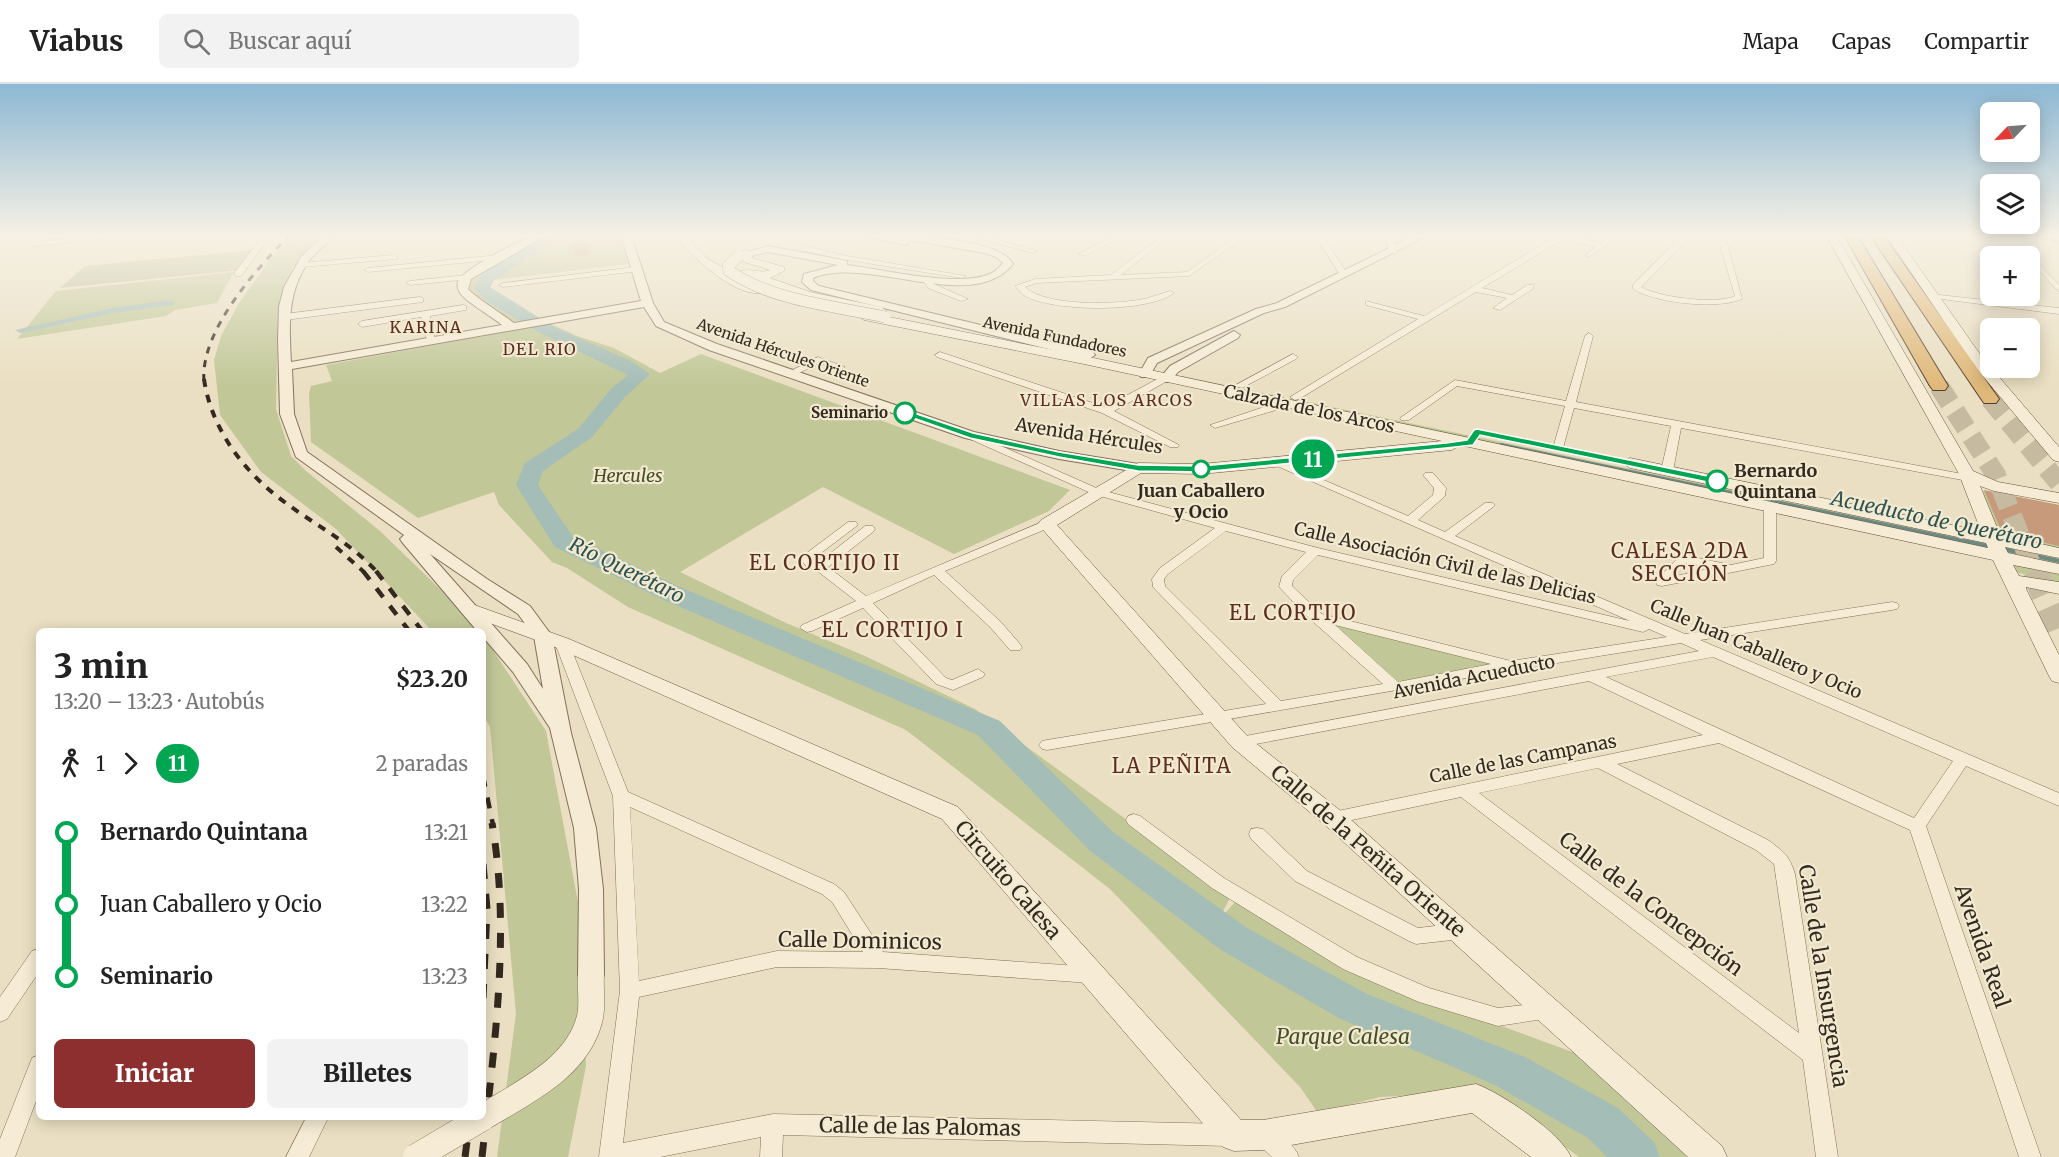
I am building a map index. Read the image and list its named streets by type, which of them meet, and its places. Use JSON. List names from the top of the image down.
{
  "streets": {
    "main road": [
      "Avenida Fundadores",
      "Calzada de los Arcos",
      "Avenida Hércules",
      "Calle de la Peñita Oriente",
      "Circuito Calesa",
      "Calle de las Palomas"
    ],
    "street": [
      "Avenida Hércules Oriente",
      "Calle Asociación Civil de las Delicias",
      "Calle Juan Caballero y Ocio",
      "Avenida Acueducto",
      "Calle de las Campanas",
      "Calle de la Concepción",
      "Calle Dominicos",
      "Avenida Real",
      "Calle de la Insurgencia"
    ]
  },
  "crossings": [
    ["Avenida Fundadores", "Calzada de los Arcos"],
    ["Avenida Hércules Oriente", "Avenida Hércules"],
    ["Calzada de los Arcos", "Avenida Hércules"],
    ["Avenida Hércules", "Calle Asociación Civil de las Delicias"],
    ["Avenida Hércules", "Calle Juan Caballero y Ocio"],
    ["Calle Asociación Civil de las Delicias", "Calle Juan Caballero y Ocio"],
    ["Calle Asociación Civil de las Delicias", "Avenida Acueducto"],
    ["Calle Juan Caballero y Ocio", "Avenida Acueducto"],
    ["Avenida Acueducto", "Calle de la Peñita Oriente"],
    ["Calle de las Campanas", "Calle de la Peñita Oriente"],
    ["Calle de las Campanas", "Calle de la Concepción"],
    ["Calle de las Campanas", "Calle de la Insurgencia"],
    ["Circuito Calesa", "Calle Dominicos"],
    ["Circuito Calesa", "Calle de las Palomas"],
    ["Calle de la Concepción", "Calle de la Insurgencia"]
  ],
  "districts": [
    "KARINA",
    "DEL RIO",
    "VILLAS LOS ARCOS",
    "CALESA 2DA SECCIÓN",
    "EL CORTIJO II",
    "EL CORTIJO",
    "EL CORTIJO I",
    "LA PEÑITA"
  ],
  "water": ["Acueducto de Querétaro", "Río Querétaro"],
  "parks": ["Hercules", "Parque Calesa"],
  "places": ["Seminario", "Juan Caballero y Ocio", "Bernardo Quintana"],
  "lines": ["bus line 11"],
  "north": "bottom left",
  "page": {
    "header": "Viabus",
    "search": "Buscar aquí",
    "nav": ["Mapa", "Capas", "Compartir"],
    "on_map": "11",
    "map_buttons": ["+", "−"],
    "heading": ["3 min", "13:20 – 13:23 · Autobús", "$23.20"],
    "legs": ["1", "11", "2 paradas"],
    "list": [
      {
        "name": "Bernardo Quintana",
        "value": "13:21"
      },
      {
        "name": "Juan Caballero y Ocio",
        "value": "13:22"
      },
      {
        "name": "Seminario",
        "value": "13:23"
      }
    ],
    "buttons": ["Iniciar", "Billetes"]
  }
}
